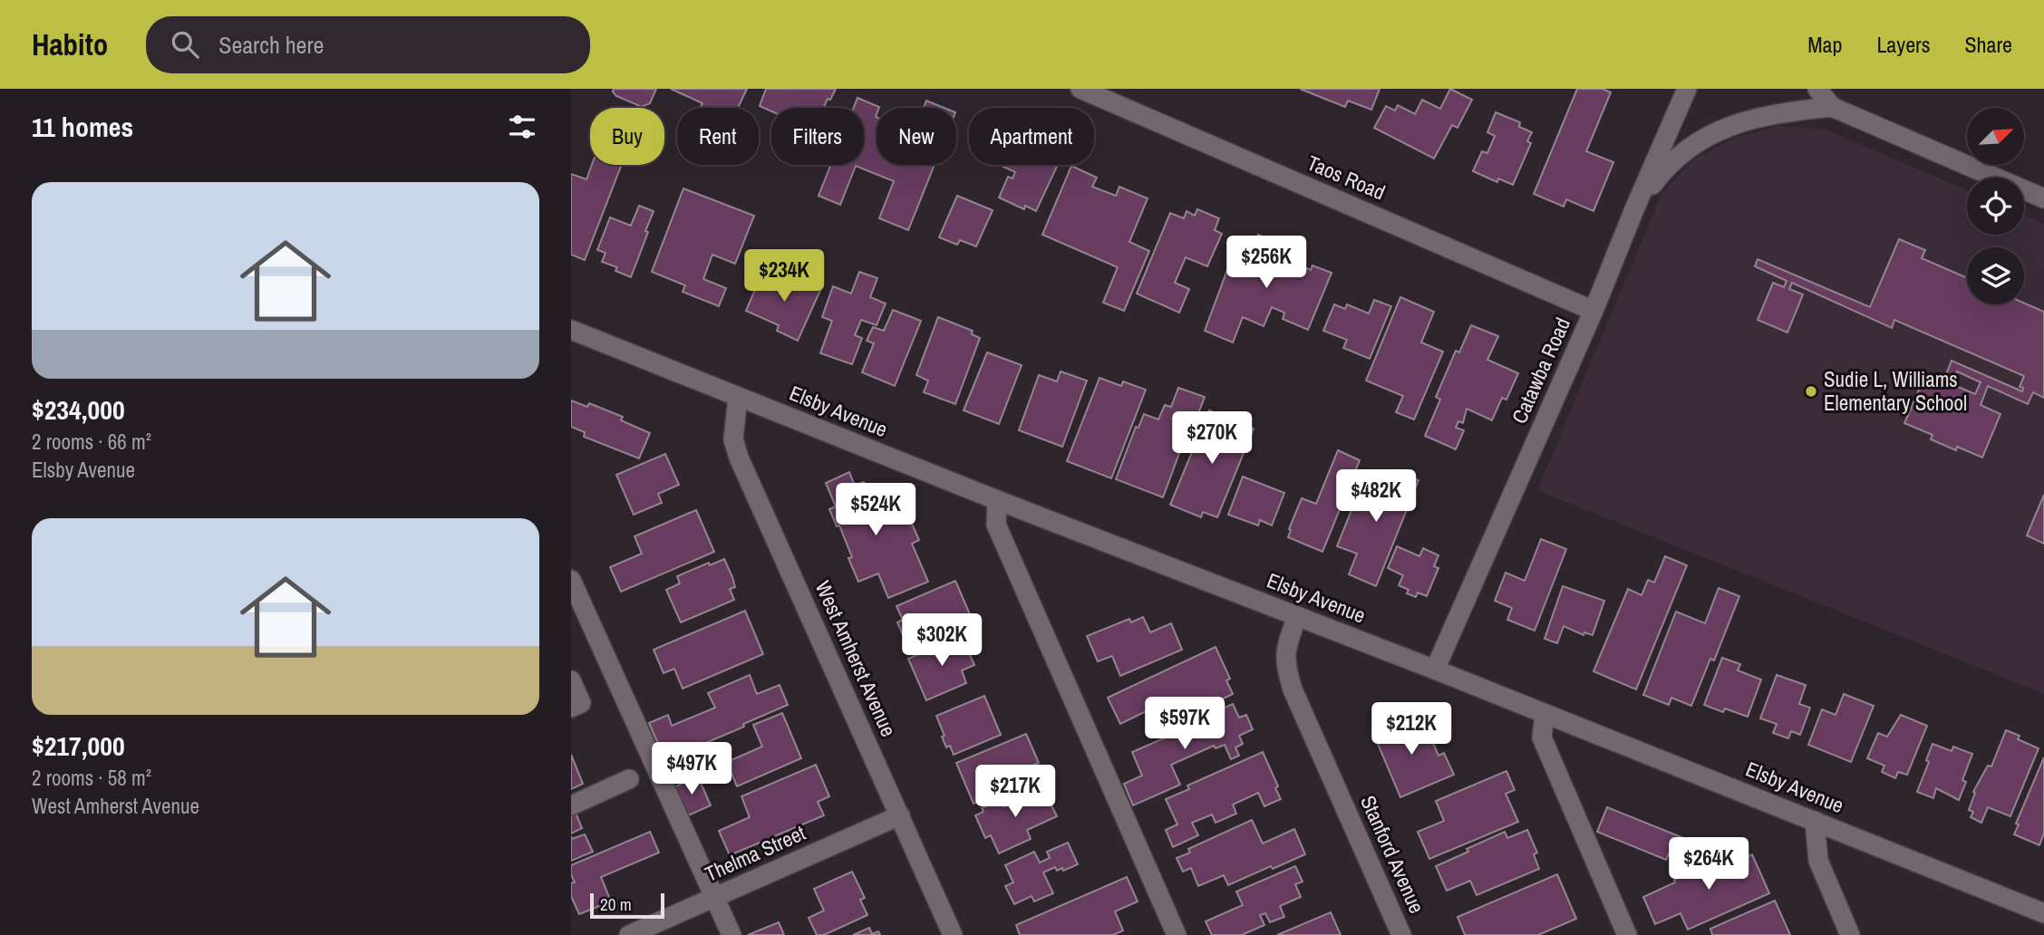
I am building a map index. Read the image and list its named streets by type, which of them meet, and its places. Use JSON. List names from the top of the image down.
{
  "streets": {
    "street": [
      "Taos Road",
      "Catawba Road",
      "Elsby Avenue",
      "West Amherst Avenue",
      "Thelma Street",
      "Stanford Avenue"
    ]
  },
  "crossings": [
    ["Taos Road", "Catawba Road"],
    ["Catawba Road", "Elsby Avenue"],
    ["Elsby Avenue", "West Amherst Avenue"],
    ["Elsby Avenue", "Stanford Avenue"],
    ["West Amherst Avenue", "Thelma Street"]
  ],
  "places": ["Sudie L, Williams Elementary School"],
  "scale_bar": "20 m",
  "north": "top right",
  "page": {
    "header": "Habito",
    "search": "Search here",
    "nav": ["Map", "Layers", "Share"],
    "heading": "11 homes",
    "chip": [
      "Buy",
      "Rent",
      "Filters",
      "New",
      "Apartment"
    ],
    "list": [
      {
        "name": "$234,000",
        "note": "2 rooms · 66 m² · Elsby Avenue"
      },
      {
        "name": "$217,000",
        "note": "2 rooms · 58 m² · West Amherst Avenue"
      }
    ],
    "price": [
      "$256K",
      "$234K",
      "$270K",
      "$482K",
      "$524K",
      "$302K",
      "$597K",
      "$212K",
      "$497K",
      "$217K",
      "$264K"
    ],
    "scale": "20 m"
  }
}
